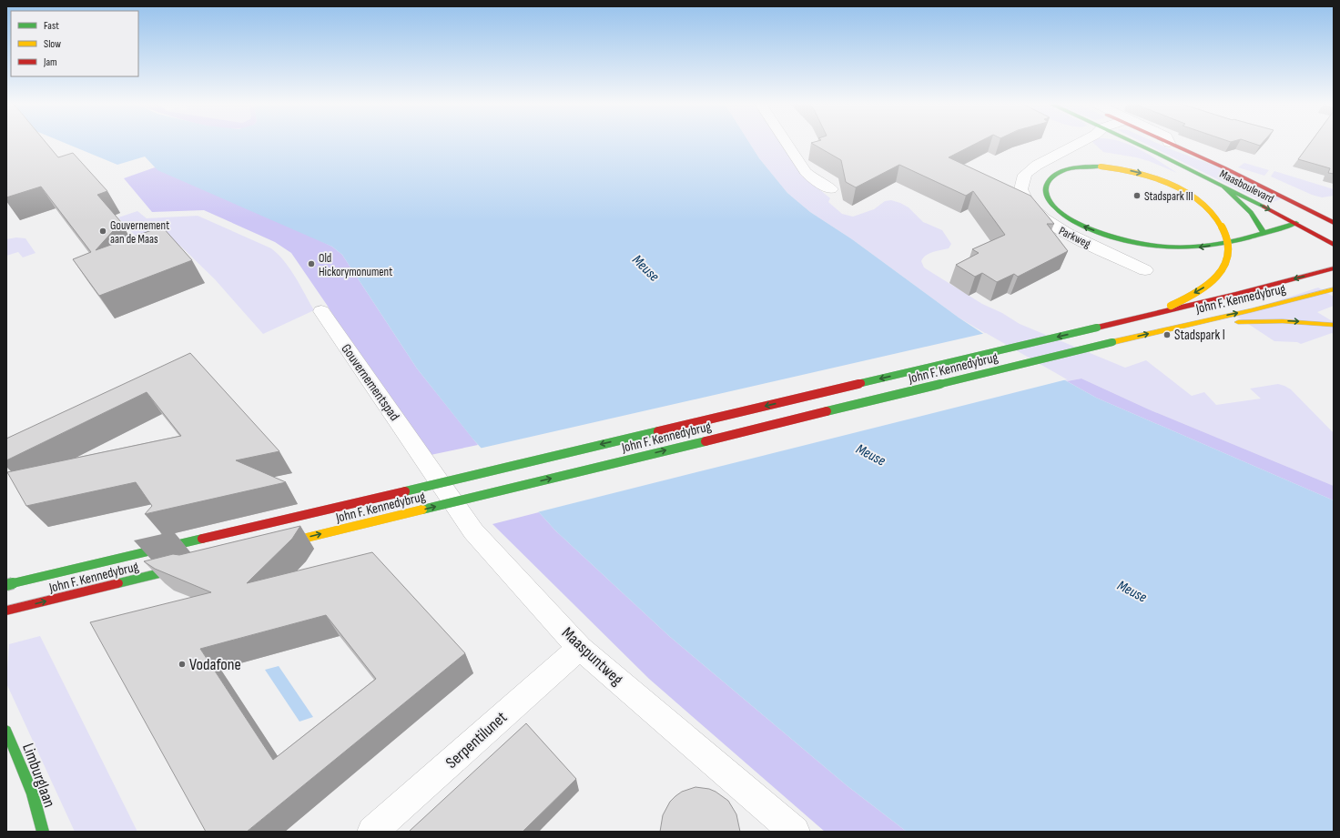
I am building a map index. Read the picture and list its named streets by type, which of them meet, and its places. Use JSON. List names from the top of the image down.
{
  "streets": {
    "main road": ["Maasboulevard", "John F. Kennedybrug", "Limburglaan"],
    "street": [
      "Parkweg",
      "Gouvernementspad",
      "Maaspuntweg",
      "Serpentilunet"
    ]
  },
  "crossings": [
    ["Gouvernementspad", "Maaspuntweg"],
    ["Maaspuntweg", "Serpentilunet"]
  ],
  "water": ["Meuse"],
  "places": [
    "Stadspark III",
    "Gouvernement aan de Maas",
    "Old Hickorymonument",
    "Stadspark I",
    "Vodafone"
  ],
  "legend": ["Fast", "Slow", "Jam"]
}
